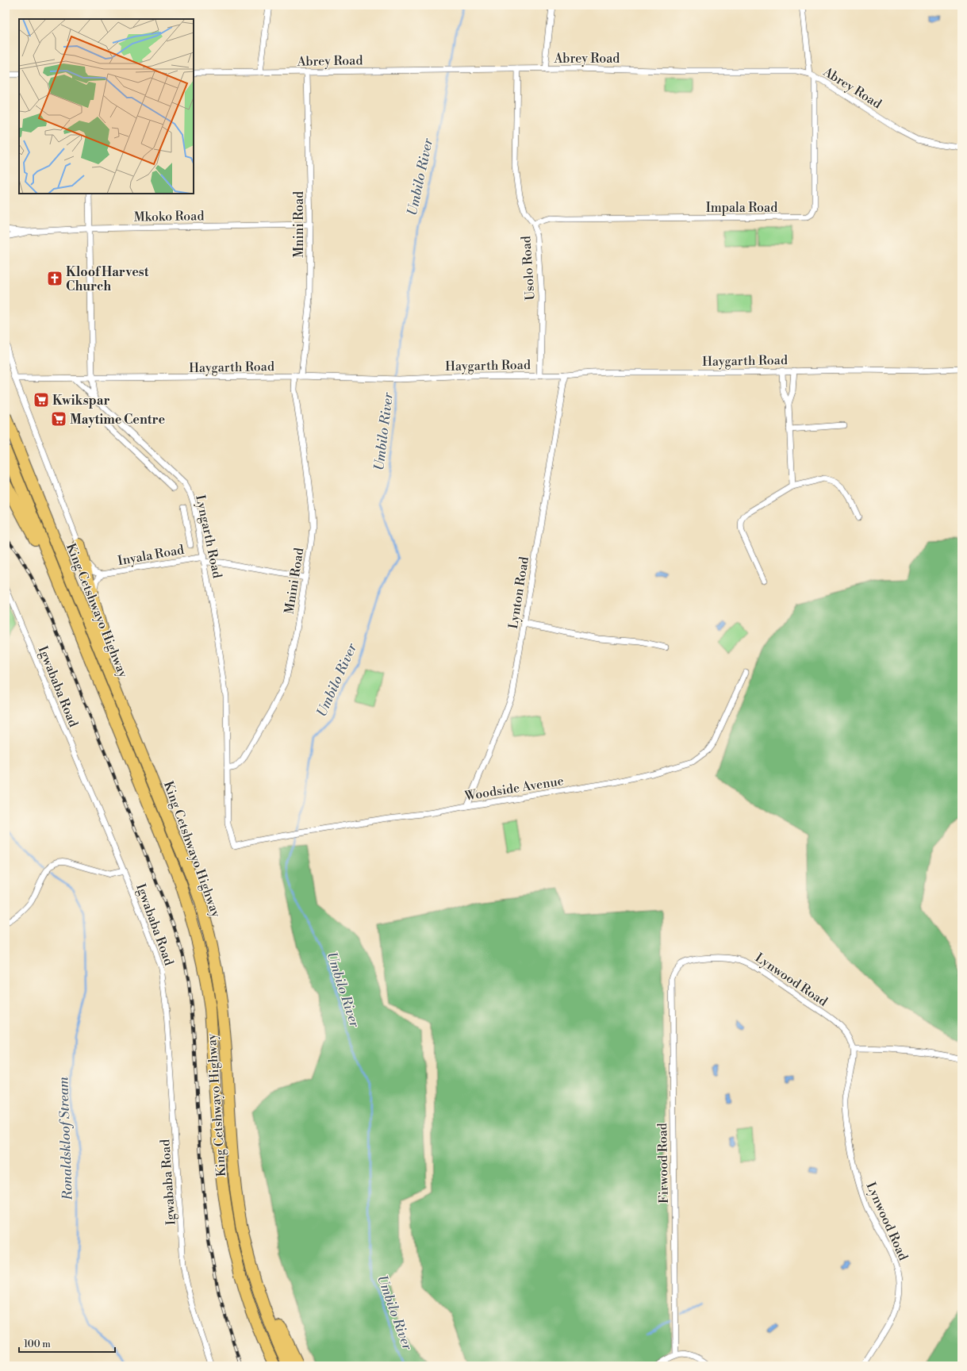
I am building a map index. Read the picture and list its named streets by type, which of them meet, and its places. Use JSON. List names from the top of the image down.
{
  "streets": {
    "highway": ["King Cetshwayo Highway"],
    "street": [
      "Abrey Road",
      "Impala Road",
      "Mkoko Road",
      "Mnini Road",
      "Usolo Road",
      "Haygarth Road",
      "Lyngarth Road",
      "Inyala Road",
      "Lynton Road",
      "Igwababa Road",
      "Woodside Avenue",
      "Lynwood Road",
      "Firwood Road"
    ]
  },
  "crossings": [
    ["Abrey Road", "Impala Road"],
    ["Abrey Road", "Mnini Road"],
    ["Abrey Road", "Usolo Road"],
    ["Impala Road", "Usolo Road"],
    ["Mkoko Road", "Mnini Road"],
    ["Mnini Road", "Haygarth Road"],
    ["Mnini Road", "Lyngarth Road"],
    ["Mnini Road", "Inyala Road"],
    ["Usolo Road", "Haygarth Road"],
    ["Haygarth Road", "Lyngarth Road"],
    ["Haygarth Road", "Inyala Road"],
    ["Haygarth Road", "Lynton Road"],
    ["Lyngarth Road", "Inyala Road"],
    ["Lyngarth Road", "Woodside Avenue"],
    ["Lynton Road", "Woodside Avenue"],
    ["Lynwood Road", "Firwood Road"]
  ],
  "water": ["Umbilo River", "Ronaldskloof Stream"],
  "places": {
    "church": ["Kloof Harvest Church"],
    "supermarket": ["Kwikspar", "Maytime Centre"]
  },
  "scale_bar": "100 m"
}
